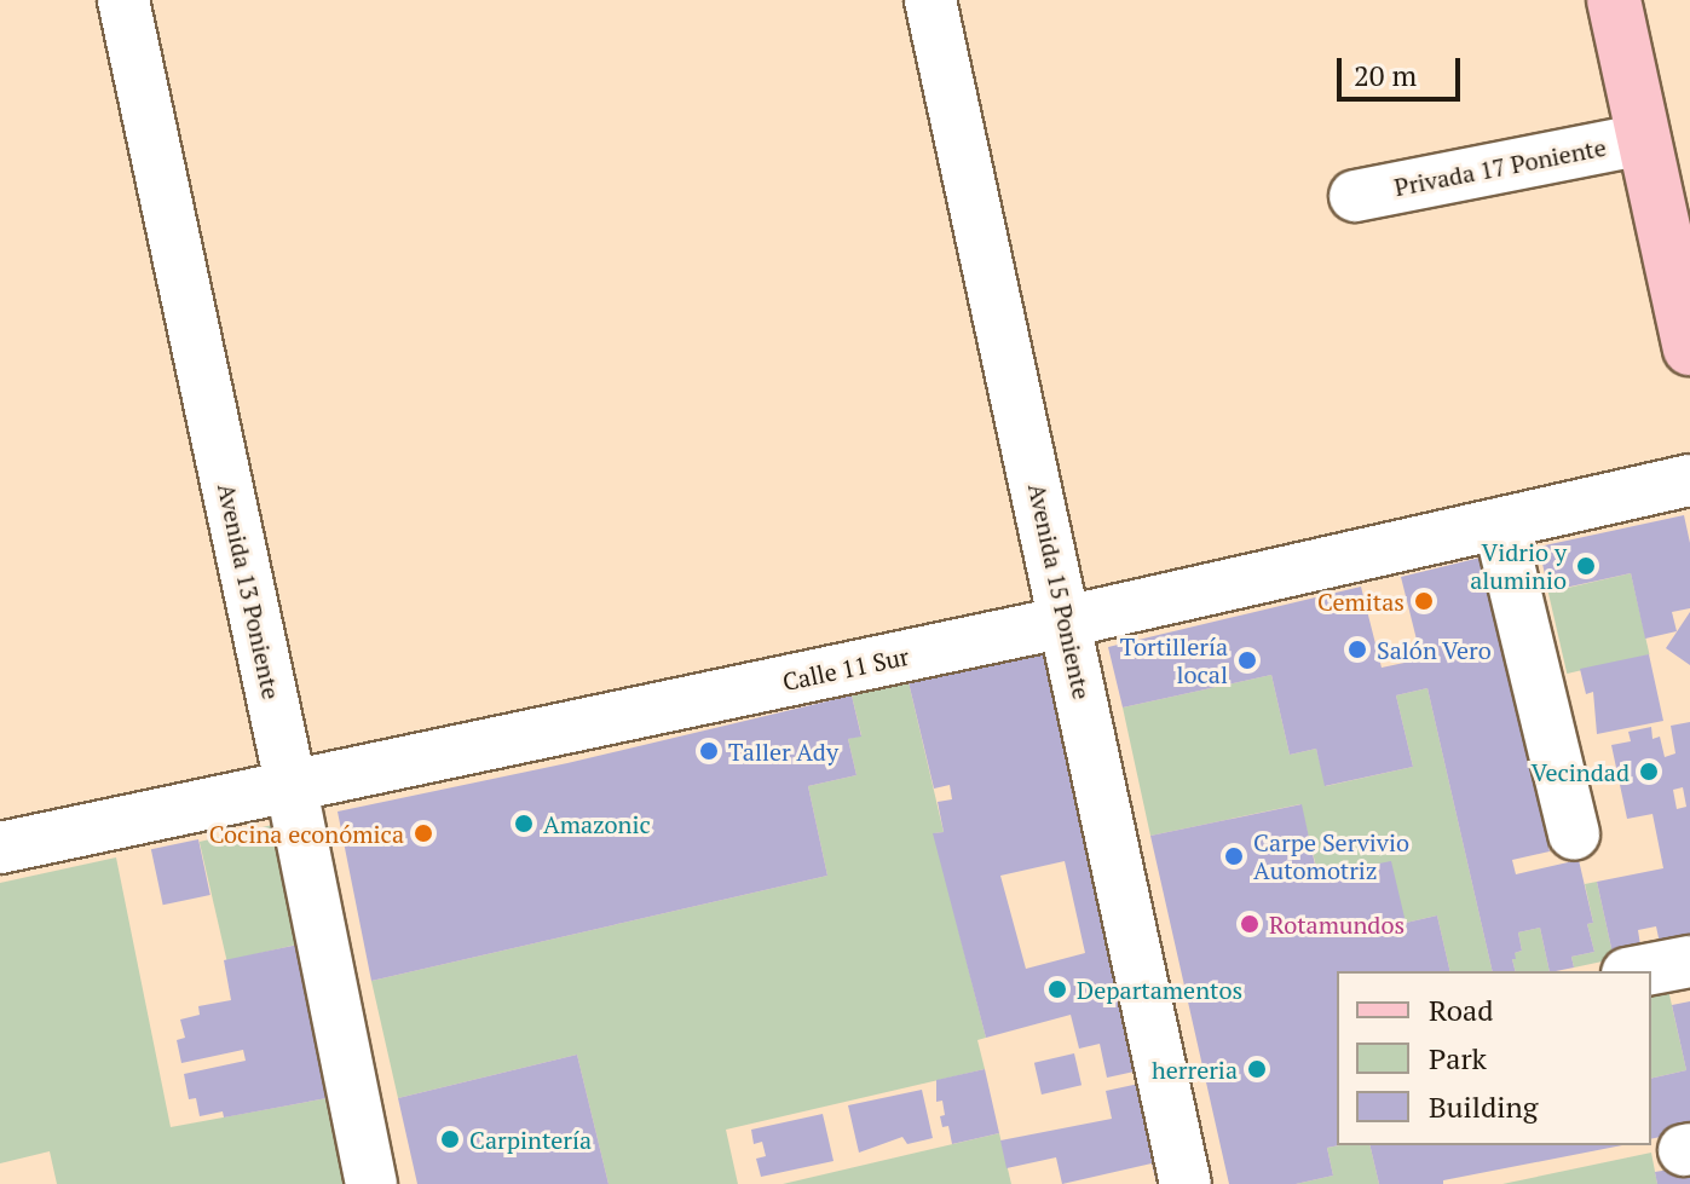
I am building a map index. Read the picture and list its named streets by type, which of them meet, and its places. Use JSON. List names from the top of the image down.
{
  "streets": {
    "street": [
      "Privada 17 Poniente",
      "Avenida 13 Poniente",
      "Avenida 15 Poniente",
      "Calle 11 Sur"
    ]
  },
  "crossings": [
    ["Avenida 13 Poniente", "Calle 11 Sur"],
    ["Avenida 15 Poniente", "Calle 11 Sur"]
  ],
  "places": [
    "Vidrio y aluminio",
    "Cemitas",
    "Salón Vero",
    "Tortillería local",
    "Taller Ady",
    "Vecindad",
    "Amazonic",
    "Cocina económica",
    "Carpe Servivio Automotriz",
    "Rotamundos",
    "Departamentos",
    "herreria",
    "Carpintería"
  ],
  "legend": ["Road", "Park", "Building"],
  "scale_bar": "20 m"
}
